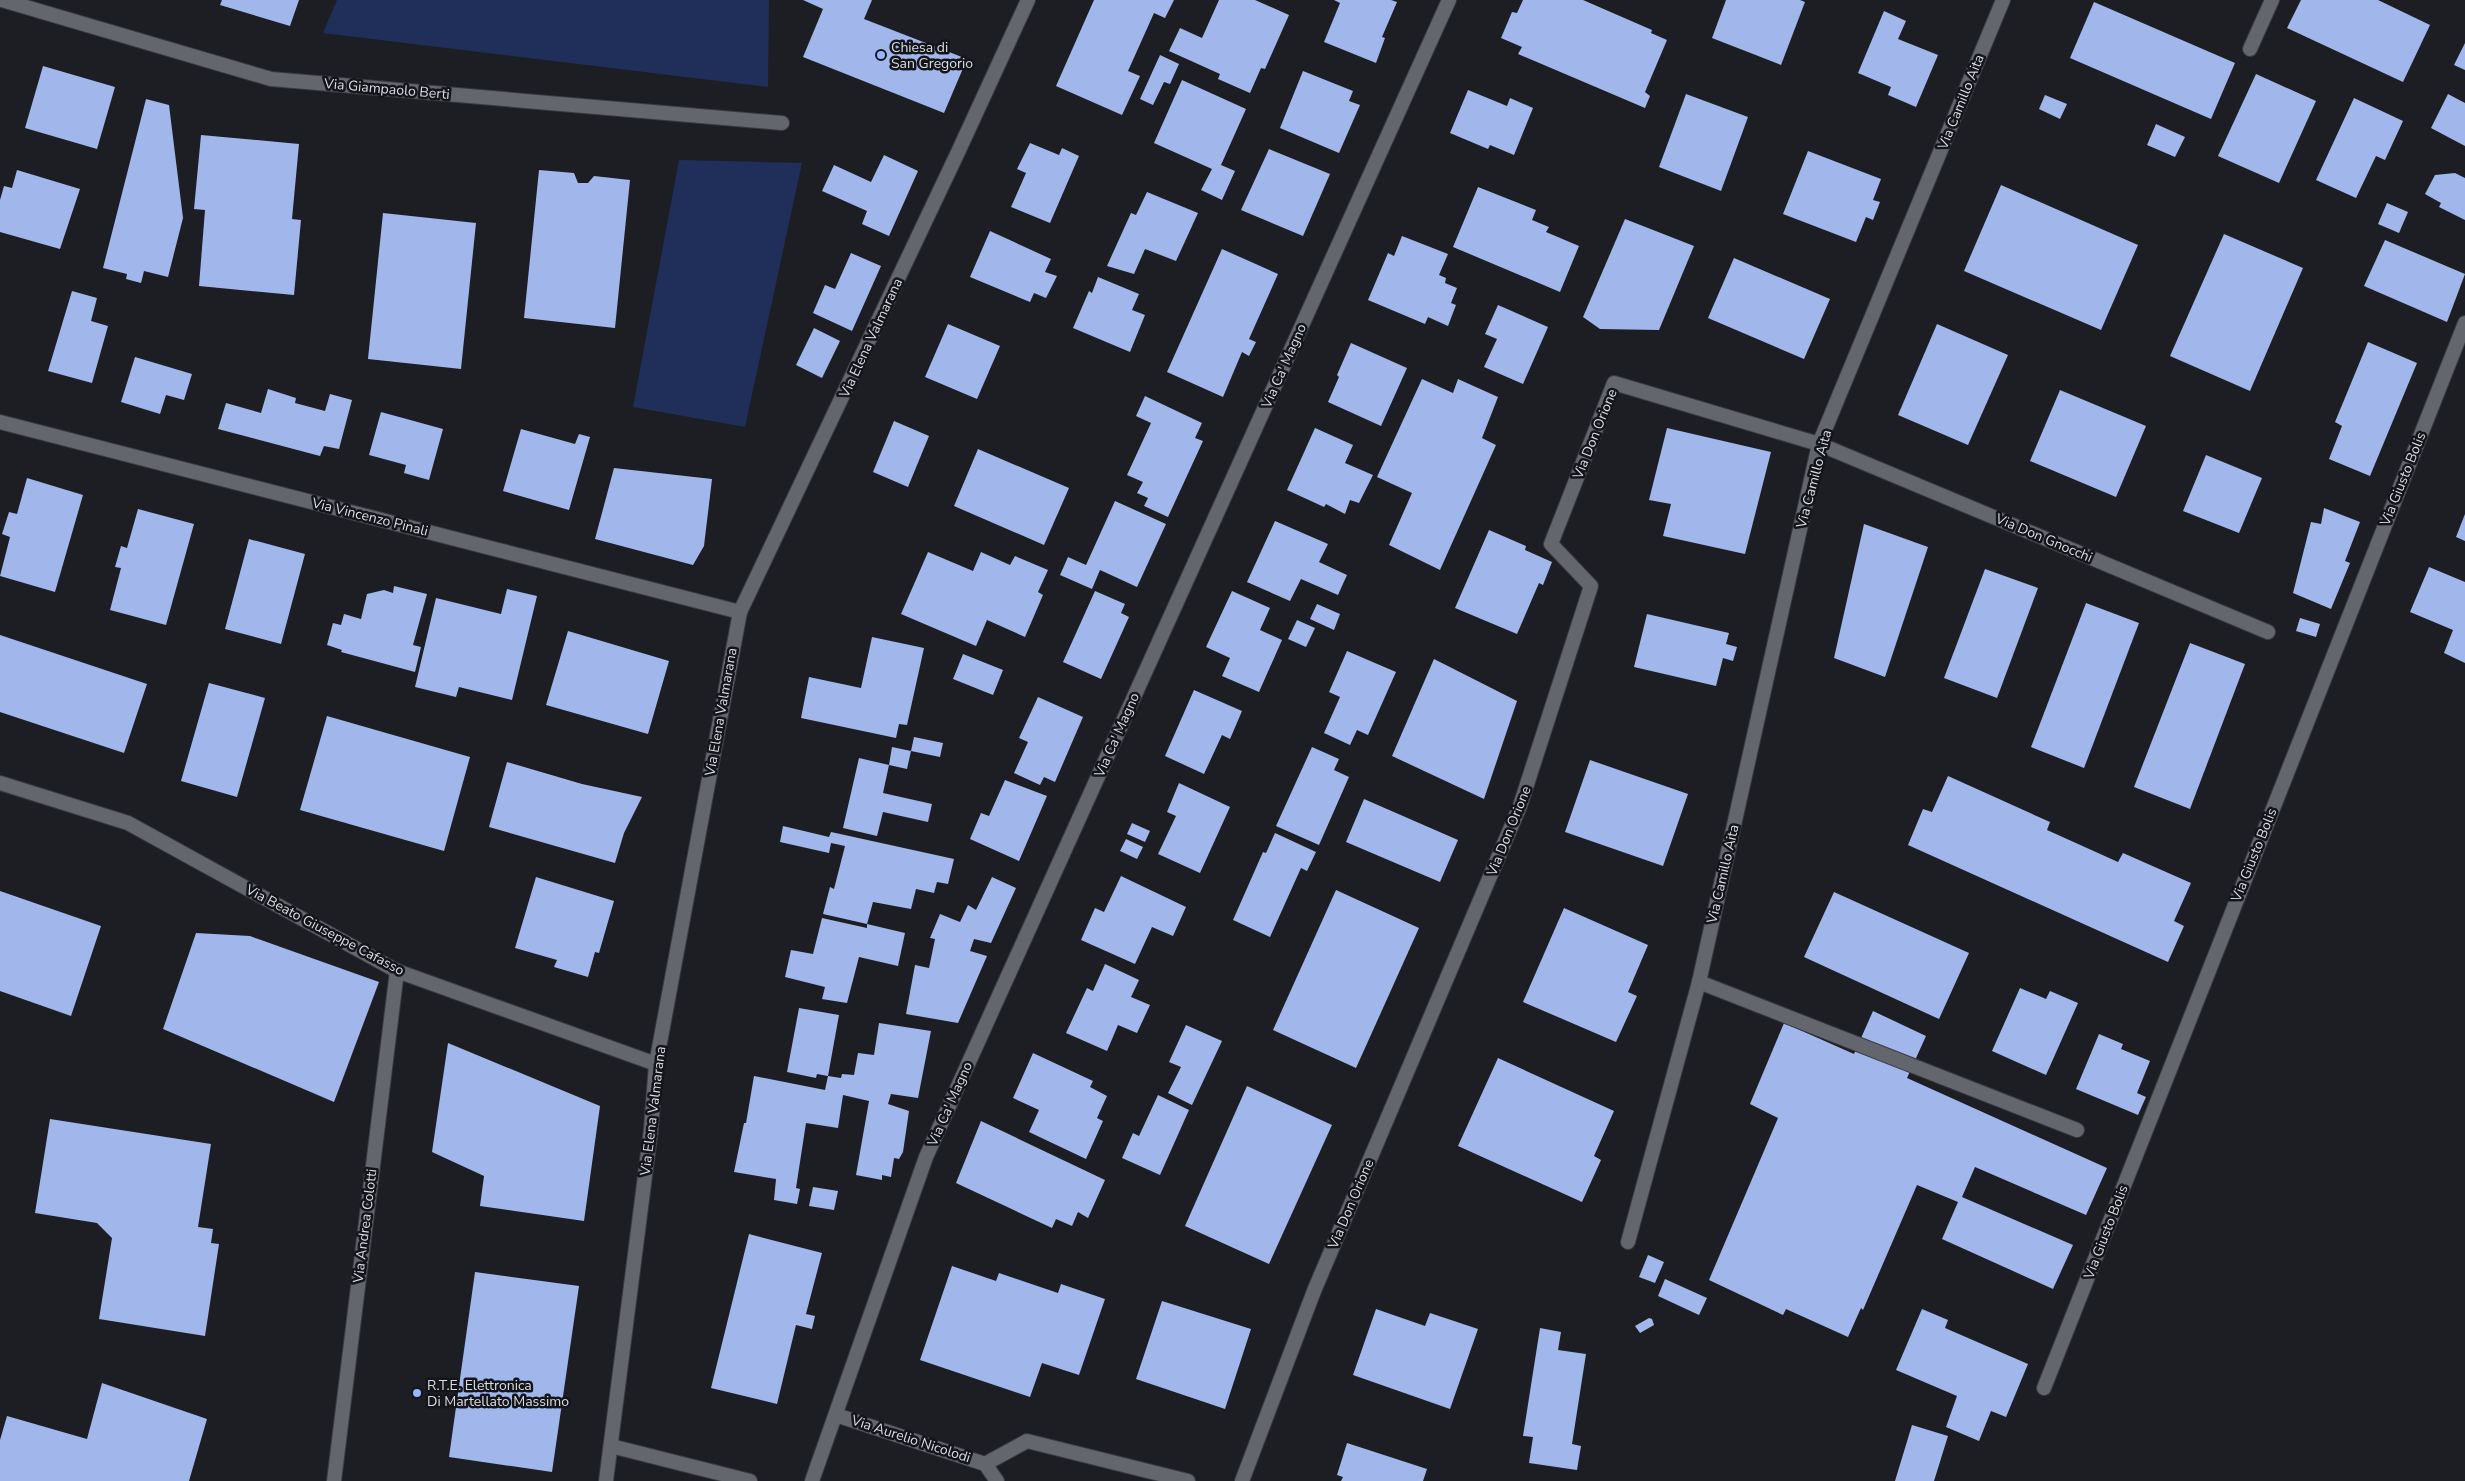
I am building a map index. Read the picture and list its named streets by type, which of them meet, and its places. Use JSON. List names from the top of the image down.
{
  "streets": {
    "street": [
      "Via Giampaolo Berti",
      "Via Camillo Aita",
      "Via Elena Valmarana",
      "Via Ca' Magno",
      "Via Don Orione",
      "Via Giusto Bolis",
      "Via Vincenzo Pinali",
      "Via Don Gnocchi",
      "Via Beato Giuseppe Cafasso",
      "Via Andrea Colotti",
      "Via Aurelio Nicolodi"
    ]
  },
  "crossings": [
    ["Via Camillo Aita", "Via Don Orione"],
    ["Via Camillo Aita", "Via Don Gnocchi"],
    ["Via Elena Valmarana", "Via Vincenzo Pinali"],
    ["Via Elena Valmarana", "Via Beato Giuseppe Cafasso"],
    ["Via Ca' Magno", "Via Aurelio Nicolodi"],
    ["Via Don Orione", "Via Don Gnocchi"],
    ["Via Beato Giuseppe Cafasso", "Via Andrea Colotti"]
  ],
  "places": ["Chiesa di San Gregorio", "R.T.E. Elettronica Di Martellato Massimo"]
}
